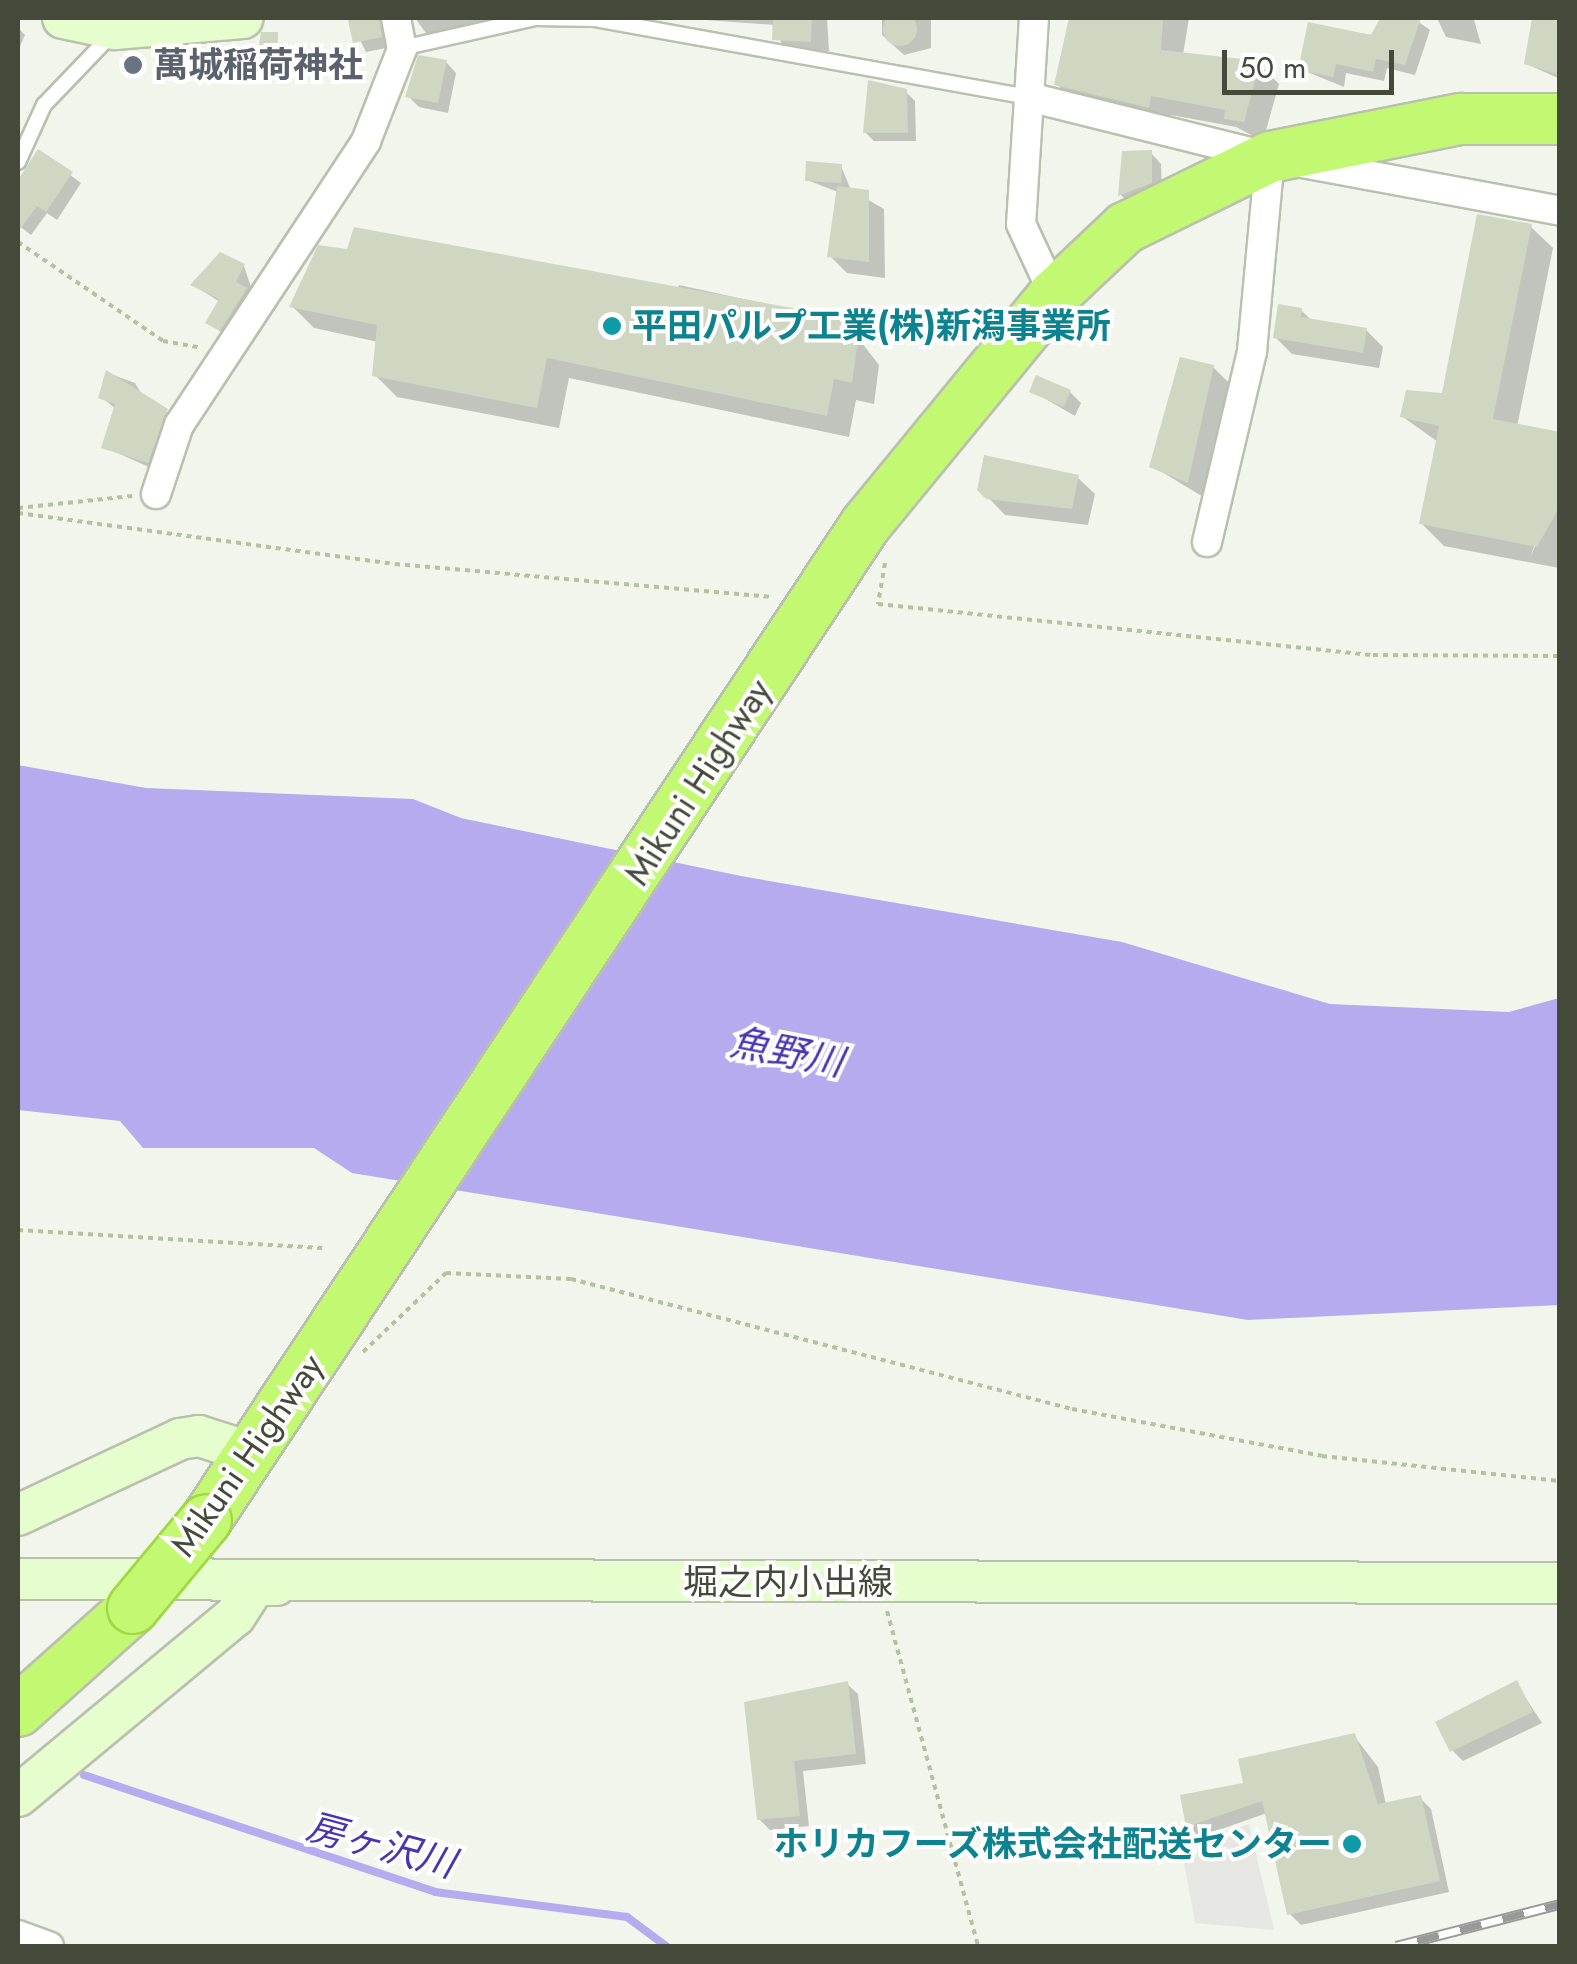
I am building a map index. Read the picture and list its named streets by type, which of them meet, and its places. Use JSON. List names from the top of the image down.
{
  "streets": {
    "highway": ["Mikuni Highway"],
    "main road": ["堀之内小出線"]
  },
  "water": ["魚野川", "房ヶ沢川"],
  "places": ["萬城稲荷神社", "平田パルプ工業(株)新潟事業所", "ホリカフーズ株式会社配送センター"],
  "scale_bar": "50 m"
}
